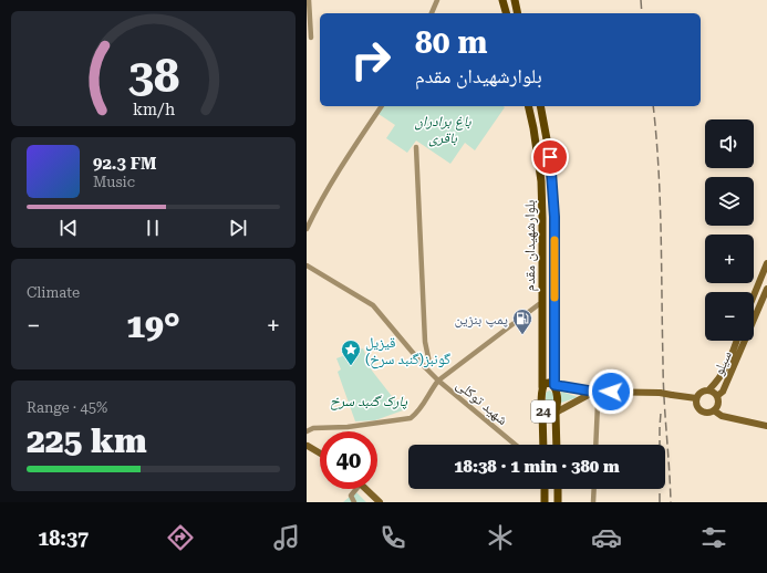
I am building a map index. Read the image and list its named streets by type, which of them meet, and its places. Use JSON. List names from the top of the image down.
{
  "streets": {
    "main road": ["بلوارشهیدان مقدم", "24"],
    "street": ["سیلو", "شهید توکلی"]
  },
  "crossings": [
    ["بلوارشهیدان مقدم", "24"]
  ],
  "parks": ["باغ برادران باقری", "پارک گنبد سرخ"],
  "places": {
    "fuel station": ["پمپ بنزین"],
    "place": ["قیزیل گونبز(گنبد سرخ)"]
  },
  "page": {
    "turn": ["80 m", "بلوارشهیدان مقدم"],
    "map_buttons": ["+", "−"],
    "song": ["92.3 FM", "Music"],
    "tile": [
      "Climate",
      ["Range · 45%", "225 km"]
    ],
    "heat": ["−", "19°", "+"],
    "limit": "40",
    "trip": "18:38 · 1 min · 380 m",
    "tabs": "18:37",
    "gauge": ["38", "km/h"]
  }
}
